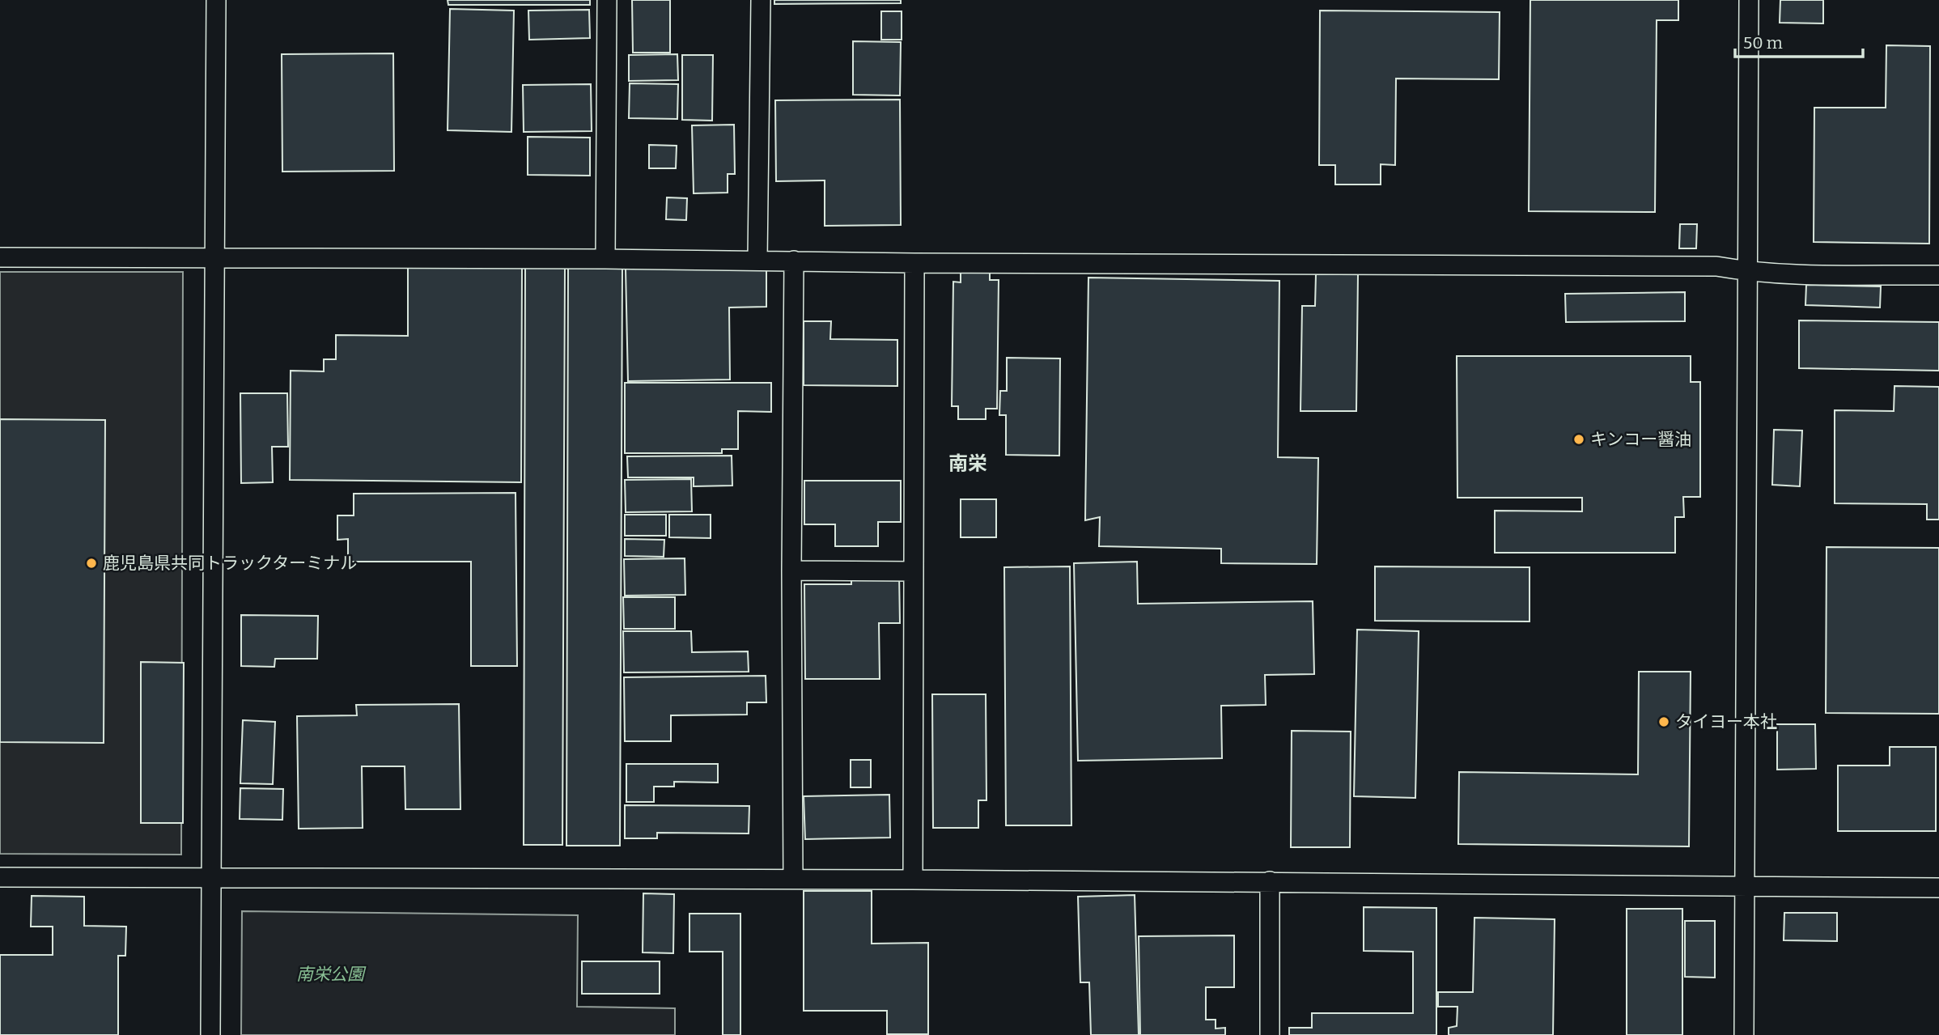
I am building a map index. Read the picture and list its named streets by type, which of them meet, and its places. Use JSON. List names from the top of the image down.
{
  "districts": ["南栄"],
  "parks": ["南栄公園"],
  "places": ["キンコー醤油", "鹿児島県共同トラックターミナル", "タイヨー本社"],
  "scale_bar": "50 m"
}
